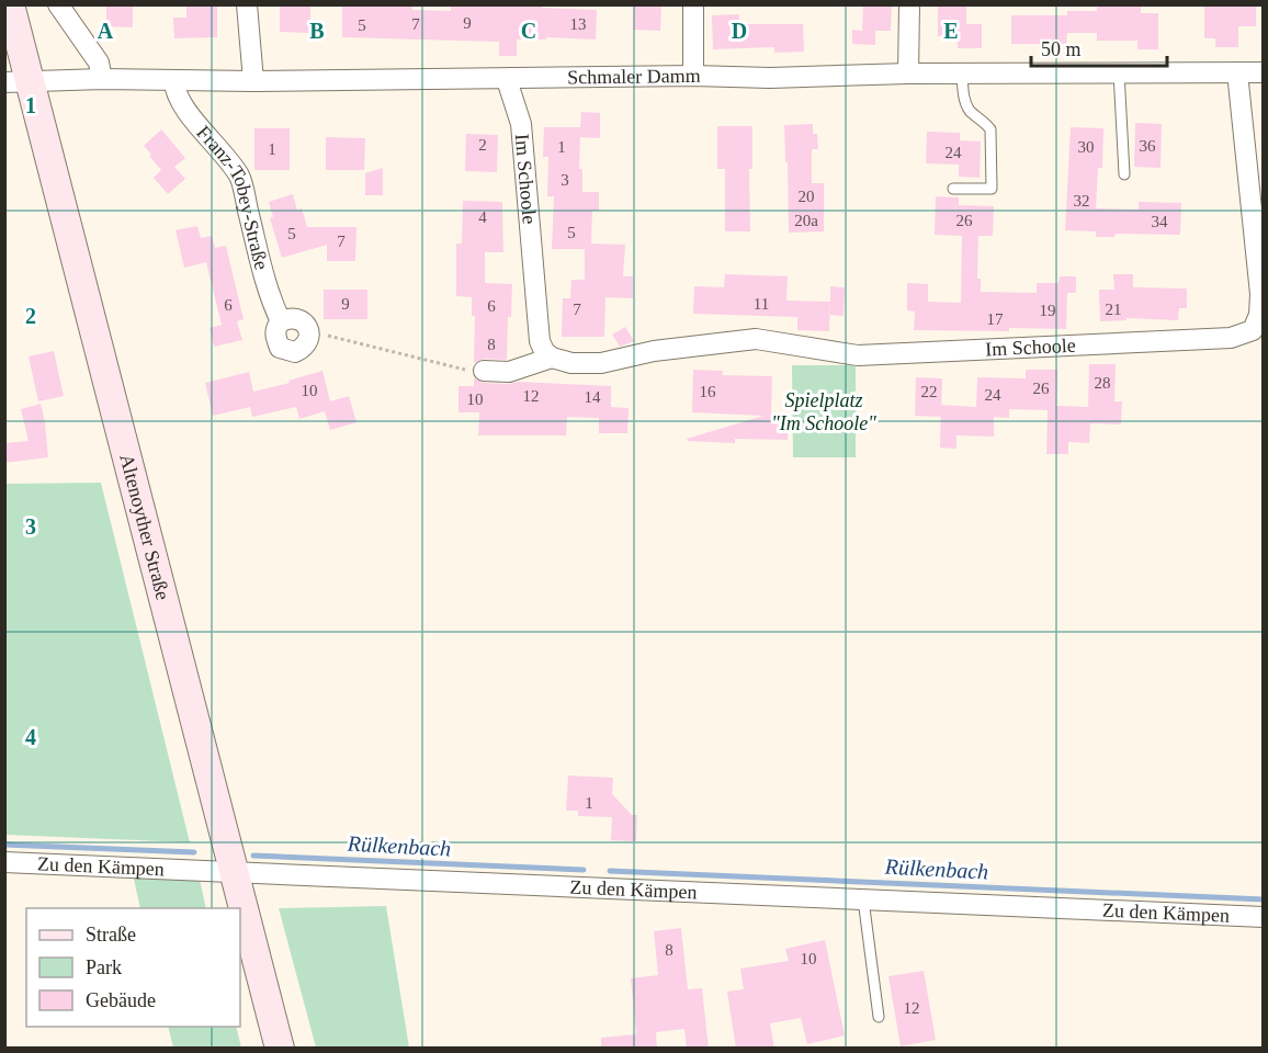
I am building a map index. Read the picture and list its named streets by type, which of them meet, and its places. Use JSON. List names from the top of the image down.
{
  "streets": {
    "main road": ["Altenoyther Straße"],
    "street": [
      "Schmaler Damm",
      "Im Schoole",
      "Franz-Tobey-Straße",
      "Zu den Kämpen"
    ]
  },
  "crossings": [
    ["Schmaler Damm", "Im Schoole"],
    ["Schmaler Damm", "Franz-Tobey-Straße"],
    ["Schmaler Damm", "Altenoyther Straße"],
    ["Altenoyther Straße", "Zu den Kämpen"]
  ],
  "water": ["Rülkenbach"],
  "parks": ["Spielplatz \"Im Schoole\""],
  "house_numbers": [
    "9",
    "7",
    "13",
    "5",
    "2",
    "36",
    "1",
    "30",
    "1",
    "24",
    "3",
    "20",
    "32",
    "4",
    "20a",
    "26",
    "34",
    "5",
    "5",
    "7",
    "9",
    "11",
    "6",
    "6",
    "7",
    "21",
    "19",
    "17",
    "8",
    "28",
    "26",
    "10",
    "16",
    "22",
    "24",
    "12",
    "14",
    "10",
    "1",
    "8",
    "10",
    "12"
  ],
  "legend": ["Straße", "Park", "Gebäude"],
  "scale_bar": "50 m",
  "grid": {
    "columns": [
      "A",
      "B",
      "C",
      "D",
      "E"
    ],
    "rows": [
      "1",
      "2",
      "3",
      "4"
    ]
  }
}
